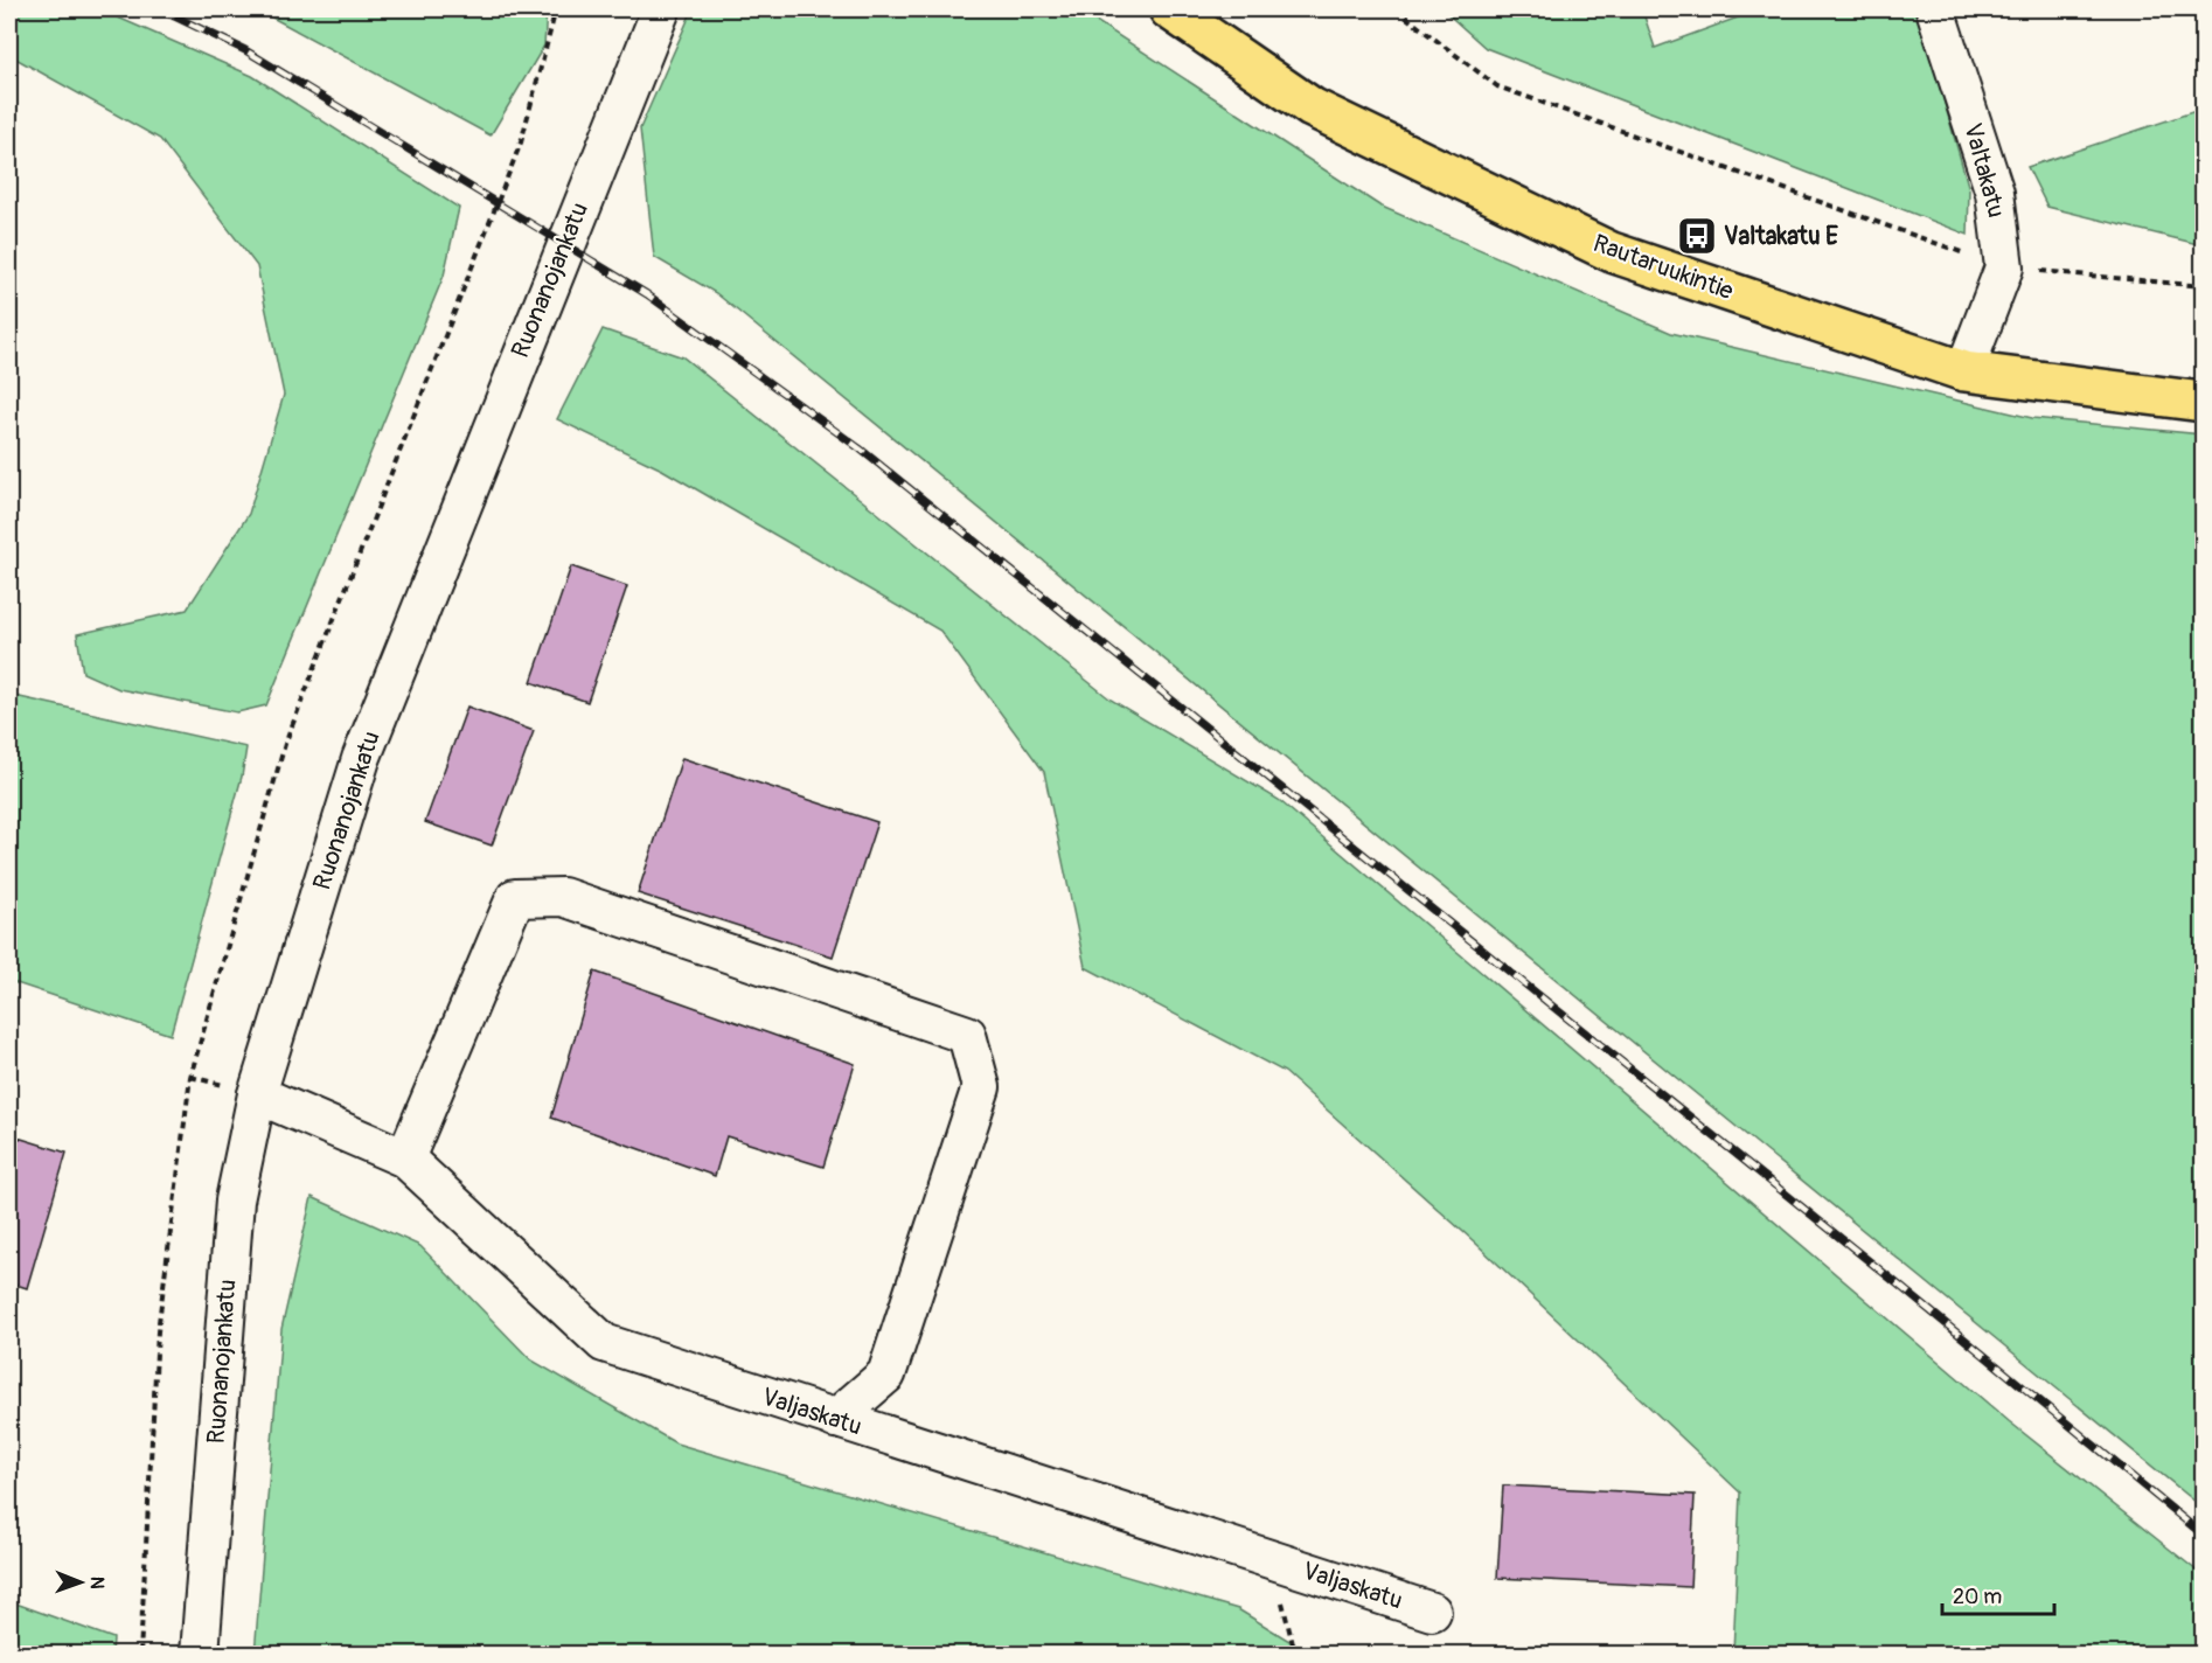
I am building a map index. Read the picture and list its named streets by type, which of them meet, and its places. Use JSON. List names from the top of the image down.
{
  "streets": {
    "main road": ["Rautaruukintie"],
    "street": ["Valtakatu", "Ruonanojankatu", "Valjaskatu"]
  },
  "crossings": [
    ["Valtakatu", "Rautaruukintie"],
    ["Ruonanojankatu", "Valjaskatu"]
  ],
  "places": {
    "bus stop": ["Valtakatu E"]
  },
  "scale_bar": "20 m",
  "north": "right"
}
